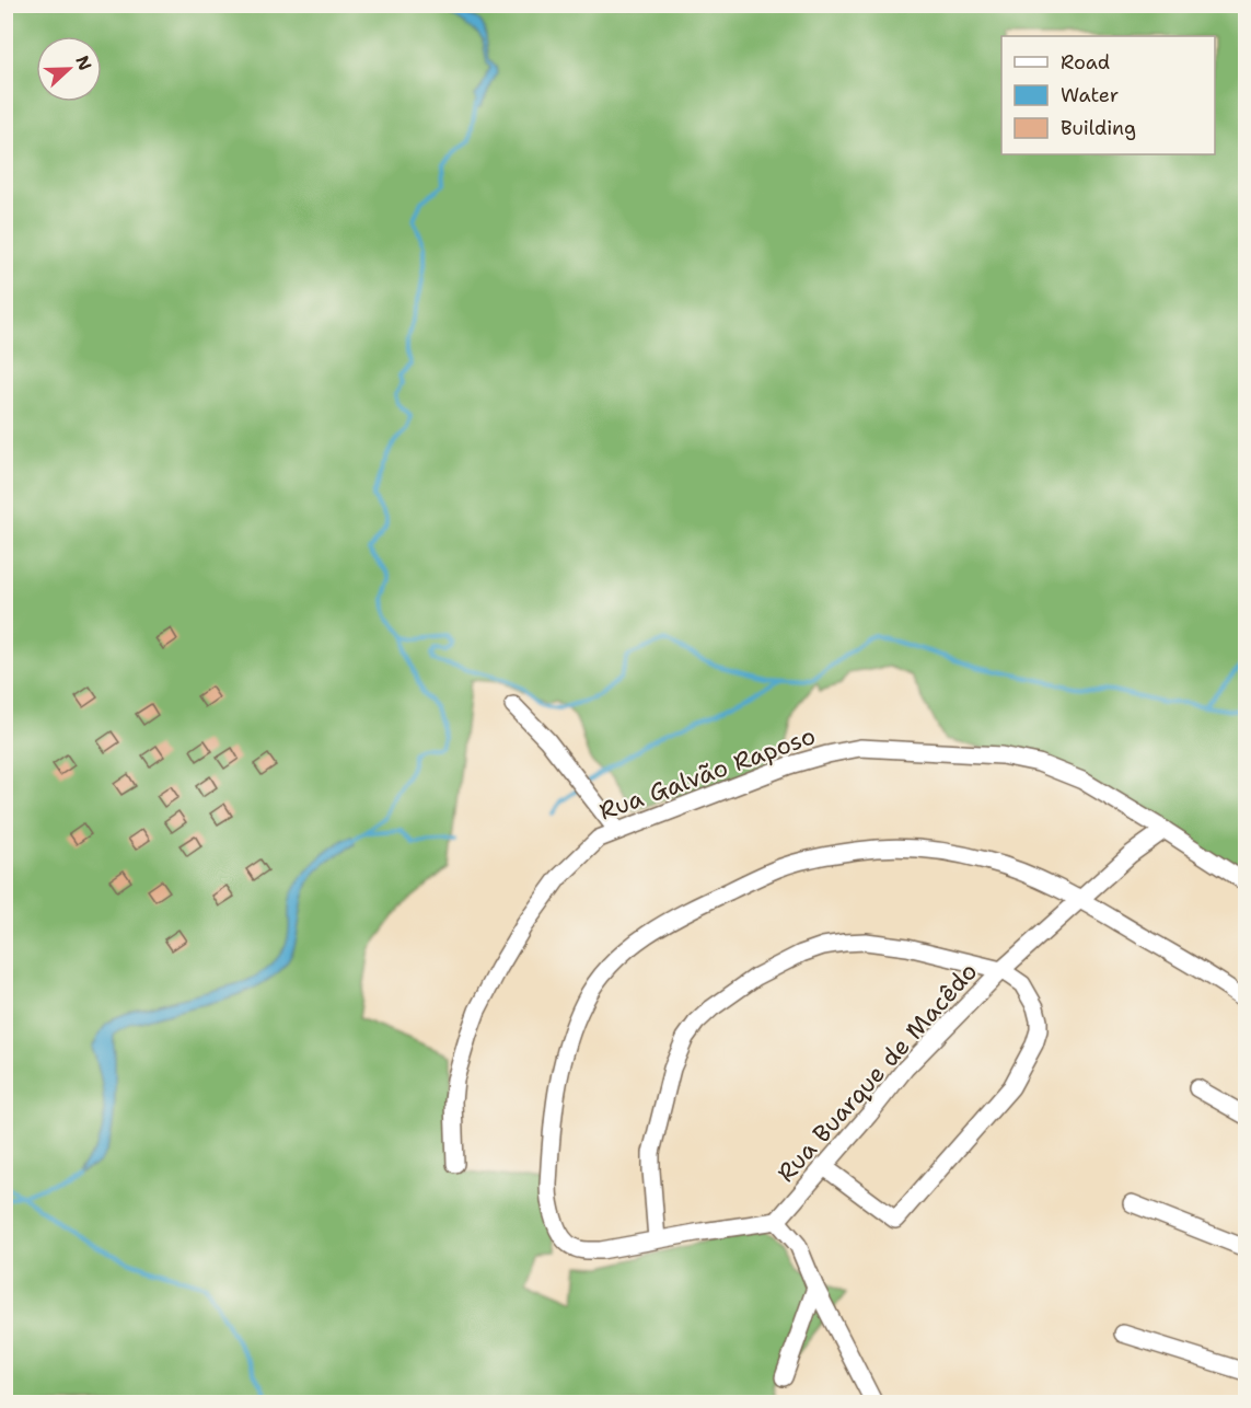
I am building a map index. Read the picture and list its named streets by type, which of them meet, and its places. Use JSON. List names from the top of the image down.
{
  "streets": {
    "street": ["Rua Galvão Raposo", "Rua Buarque de Macêdo"]
  },
  "crossings": [
    ["Rua Galvão Raposo", "Rua Buarque de Macêdo"]
  ],
  "legend": ["Road", "Water", "Building"],
  "north": "right"
}
